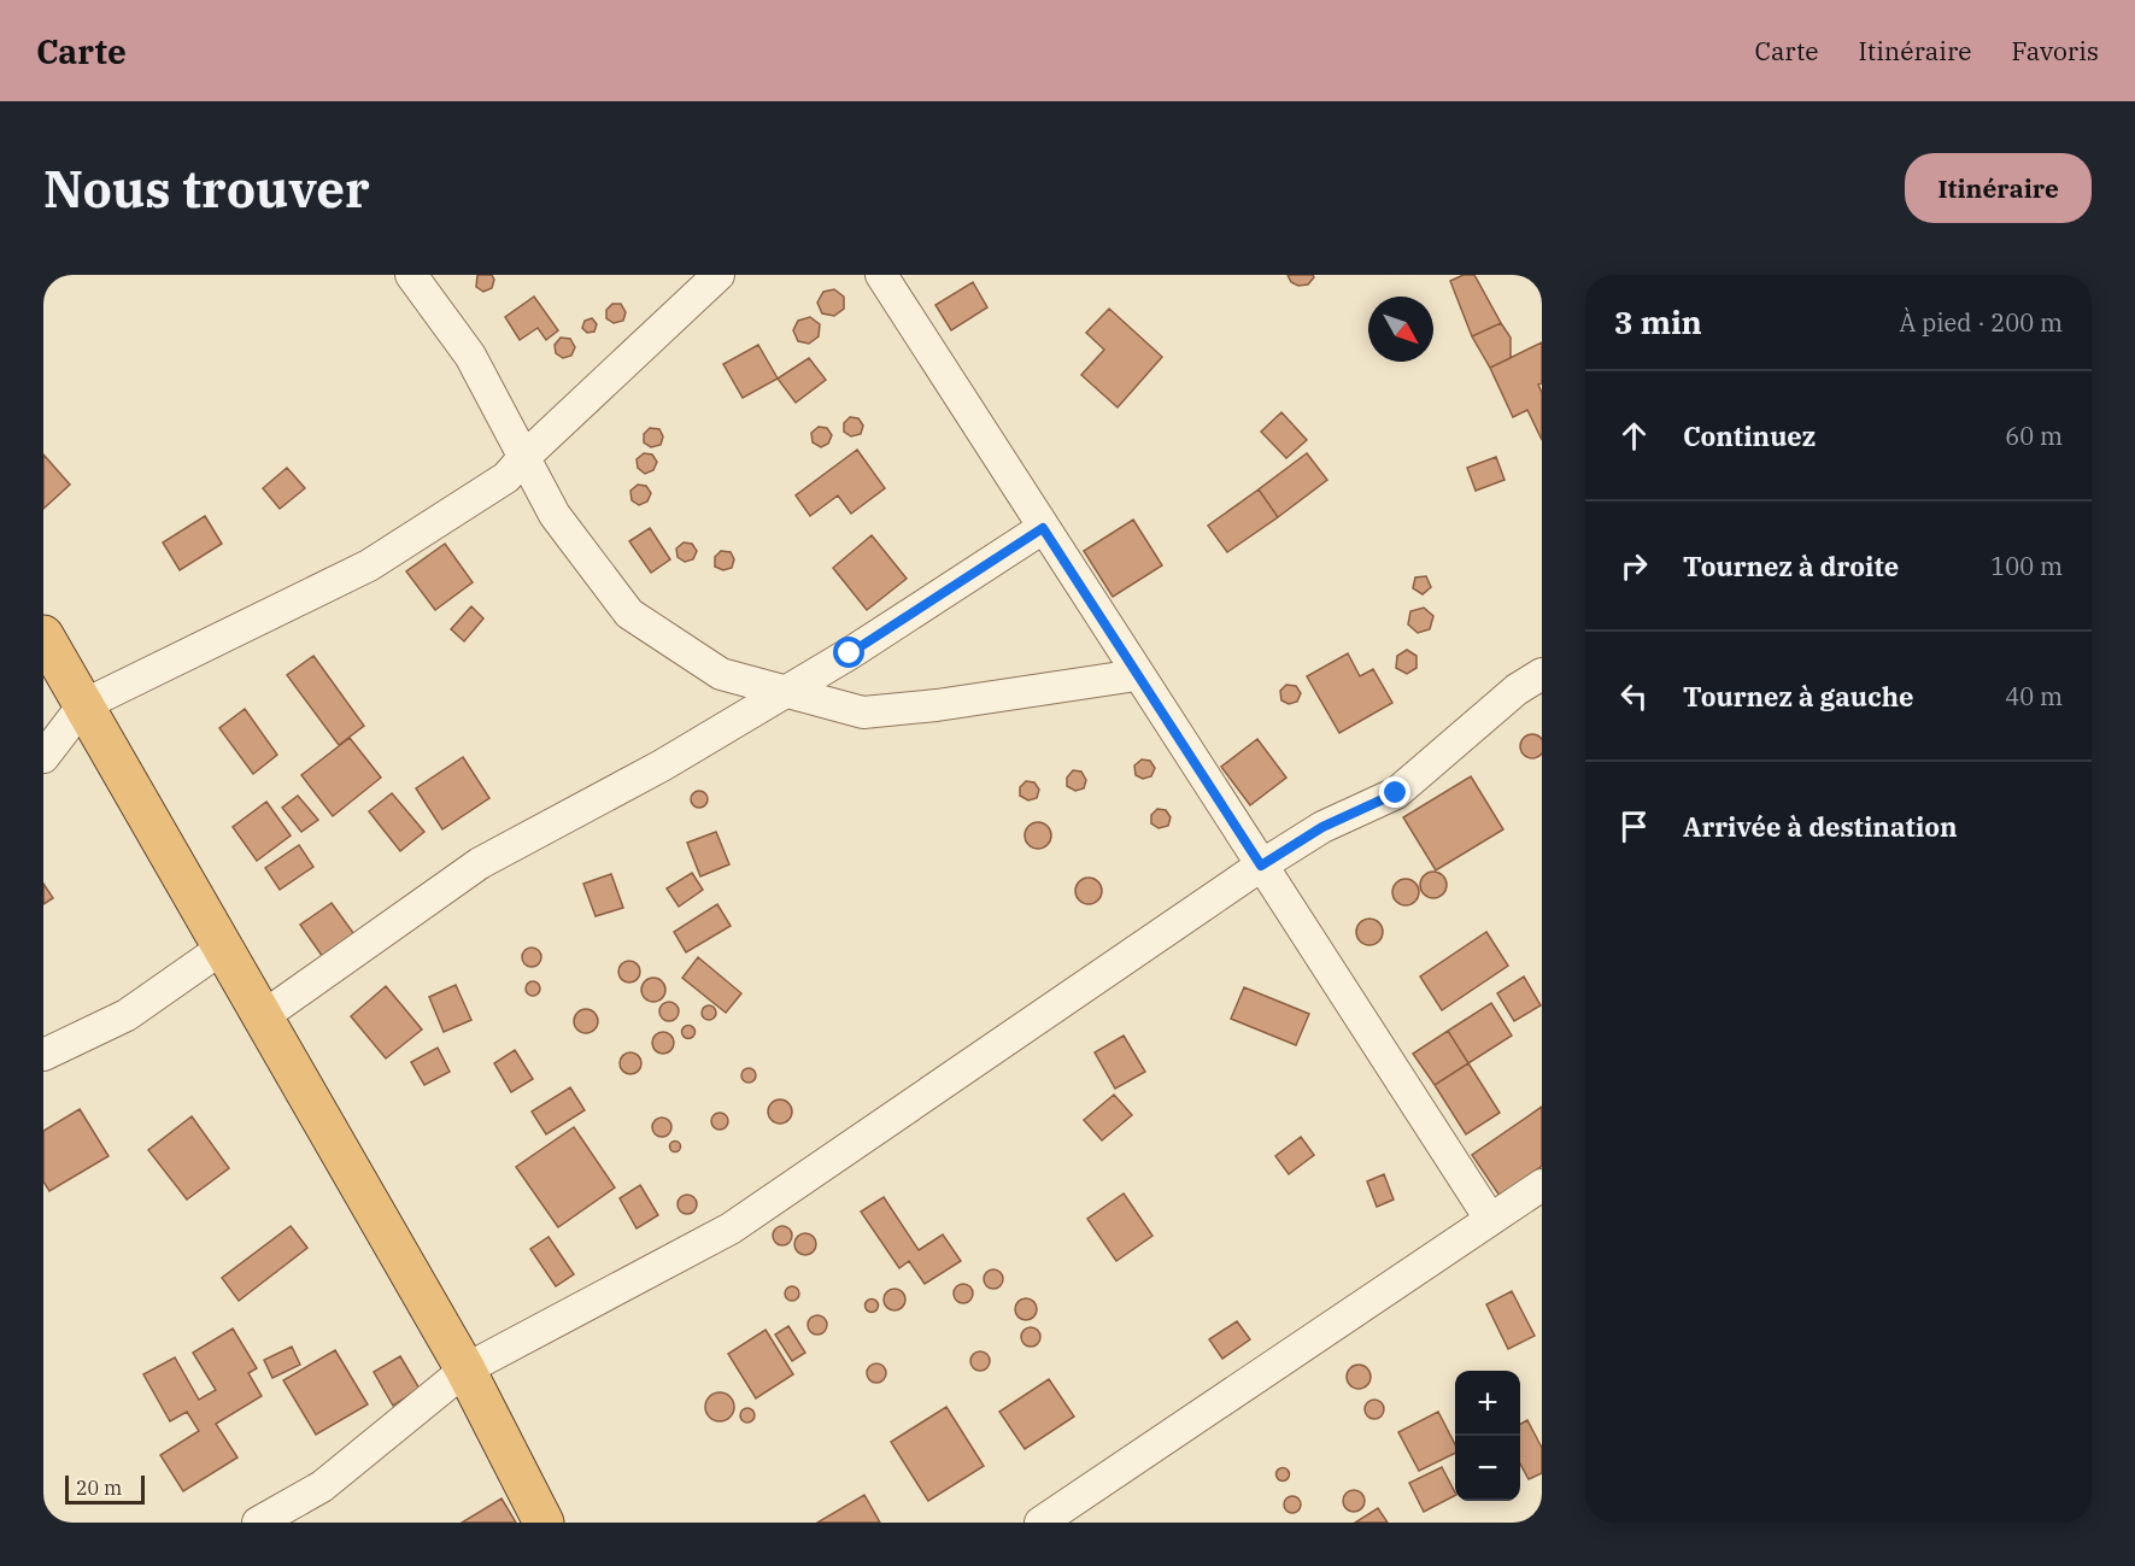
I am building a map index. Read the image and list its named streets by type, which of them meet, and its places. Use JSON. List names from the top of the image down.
{
  "scale_bar": "20 m",
  "north": "bottom right",
  "page": {
    "header": "Carte",
    "nav": ["Carte", "Itinéraire", "Favoris"],
    "buttons": "Itinéraire",
    "title": "Nous trouver",
    "heading": ["3 min", "À pied · 200 m"],
    "list": [
      ["Continuez", "60 m"],
      ["Tournez à droite", "100 m"],
      ["Tournez à gauche", "40 m"],
      "Arrivée à destination"
    ],
    "map_buttons": ["+", "−"],
    "scale": "20 m"
  }
}
